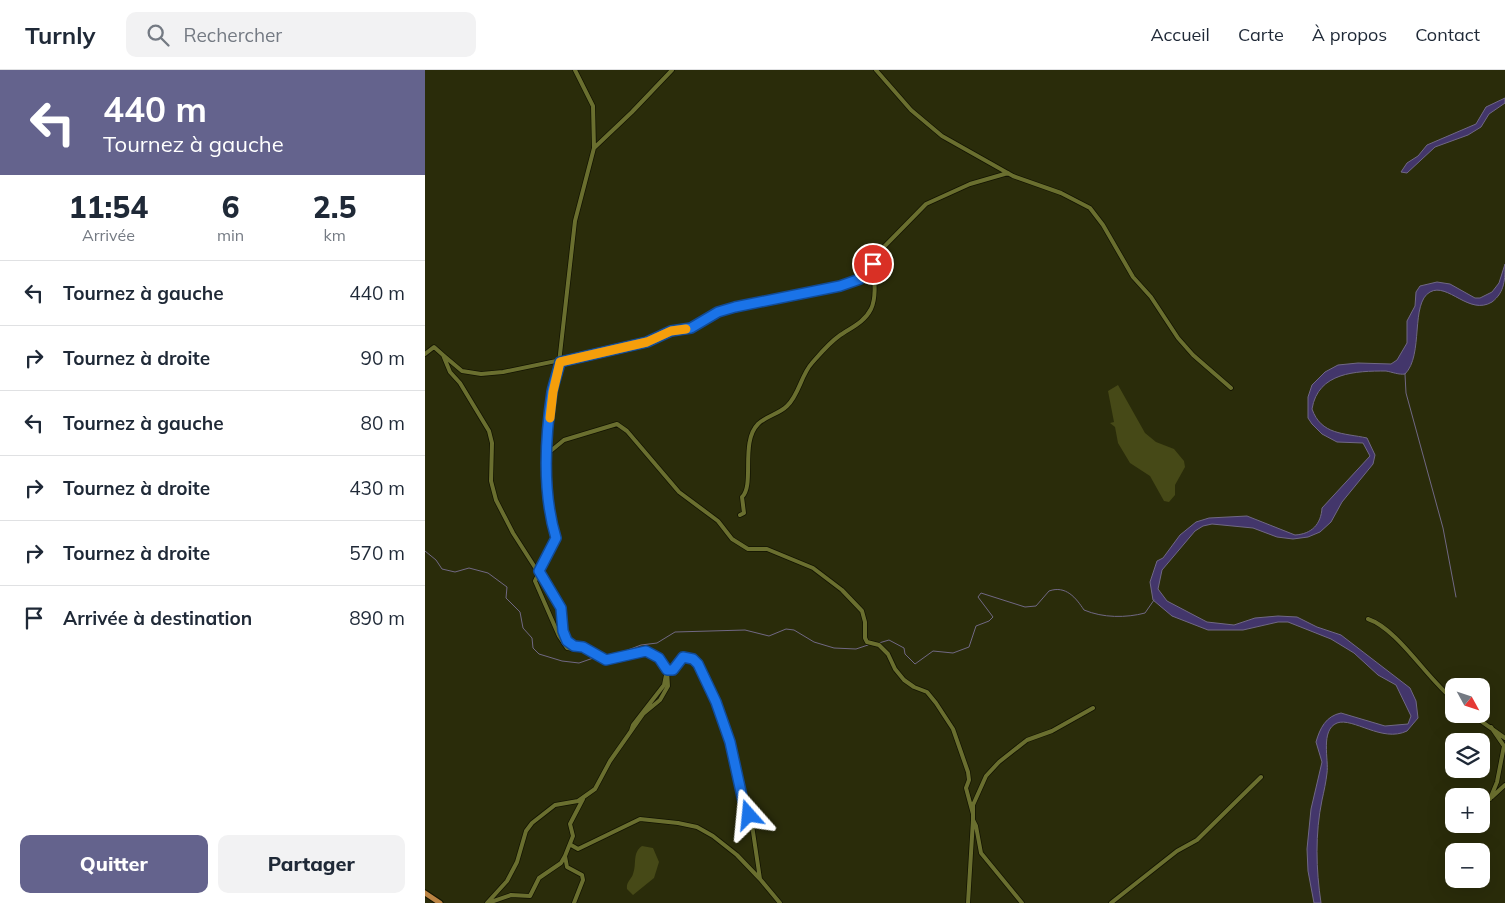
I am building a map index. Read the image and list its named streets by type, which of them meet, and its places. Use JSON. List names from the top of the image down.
{
  "north": "bottom right",
  "page": {
    "header": "Turnly",
    "search": "Rechercher",
    "nav": [
      "Accueil",
      "Carte",
      "À propos",
      "Contact"
    ],
    "turn": ["440 m", "Tournez à gauche"],
    "eta": [
      "11:54",
      "Arrivée",
      "6",
      "min",
      "2.5",
      "km"
    ],
    "list": [
      {
        "name": "Tournez à gauche",
        "value": "440 m"
      },
      {
        "name": "Tournez à droite",
        "value": "90 m"
      },
      {
        "name": "Tournez à gauche",
        "value": "80 m"
      },
      {
        "name": "Tournez à droite",
        "value": "430 m"
      },
      {
        "name": "Tournez à droite",
        "value": "570 m"
      },
      {
        "name": "Arrivée à destination",
        "value": "890 m"
      }
    ],
    "map_buttons": ["+", "−"],
    "buttons": ["Quitter", "Partager"]
  }
}
